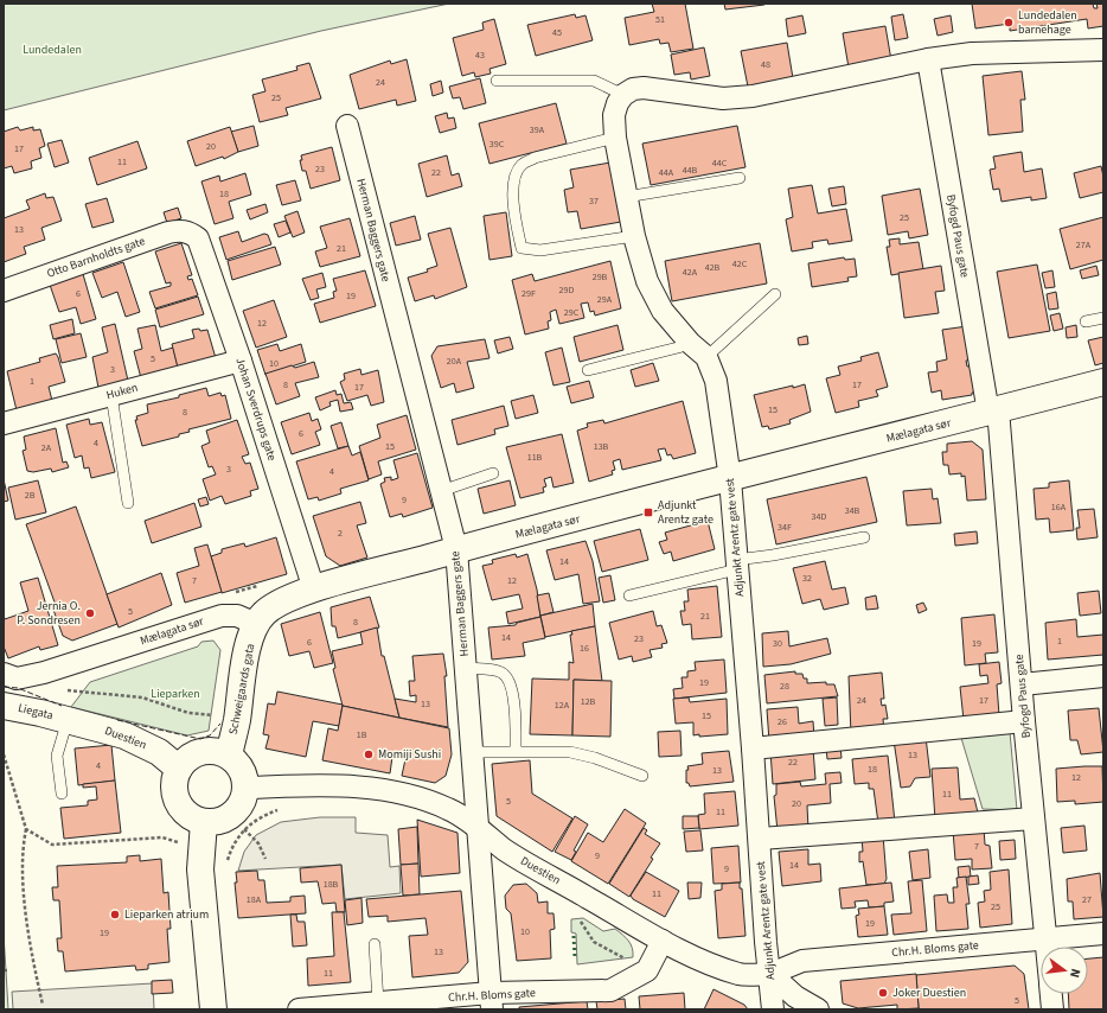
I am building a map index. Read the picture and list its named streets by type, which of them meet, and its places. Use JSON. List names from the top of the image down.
{
  "streets": {
    "street": [
      "Herman Baggers gate",
      "Byfogd Paus gate",
      "Otto Barnholdts gate",
      "Huken",
      "Johan Sverdrups gate",
      "Mælagata sør",
      "Adjunkt Arentz gate vest",
      "Schweigaards gata",
      "Liegata",
      "Duestien",
      "Chr.H. Bloms gate"
    ]
  },
  "crossings": [
    ["Herman Baggers gate", "Mælagata sør"],
    ["Herman Baggers gate", "Duestien"],
    ["Herman Baggers gate", "Chr.H. Bloms gate"],
    ["Byfogd Paus gate", "Mælagata sør"],
    ["Byfogd Paus gate", "Chr.H. Bloms gate"],
    ["Otto Barnholdts gate", "Johan Sverdrups gate"],
    ["Huken", "Johan Sverdrups gate"],
    ["Johan Sverdrups gate", "Mælagata sør"],
    ["Mælagata sør", "Adjunkt Arentz gate vest"],
    ["Mælagata sør", "Schweigaards gata"],
    ["Adjunkt Arentz gate vest", "Duestien"],
    ["Adjunkt Arentz gate vest", "Chr.H. Bloms gate"],
    ["Schweigaards gata", "Duestien"],
    ["Liegata", "Duestien"],
    ["Duestien", "Chr.H. Bloms gate"]
  ],
  "parks": ["Lundedalen", "Lieparken"],
  "places": {
    "other": [
      "Lundedalen barnehage",
      "Jernia O. P. Sondresen",
      "Momiji Sushi",
      "Lieparken atrium",
      "Joker Duestien"
    ],
    "transit": ["Adjunkt Arentz gate"]
  },
  "house_numbers": [
    "51",
    "45",
    "43",
    "48",
    "24",
    "25",
    "39A",
    "39C",
    "20",
    "17",
    "11",
    "44C",
    "23",
    "44B",
    "22",
    "44A",
    "18",
    "37",
    "25",
    "13",
    "27A",
    "21",
    "42C",
    "42B",
    "42A",
    "29B",
    "29D",
    "6",
    "29F",
    "19",
    "29A",
    "29C",
    "12",
    "5",
    "20A",
    "10",
    "3",
    "1",
    "8",
    "17",
    "17",
    "15",
    "8",
    "6",
    "4",
    "15",
    "13B",
    "2A",
    "11B",
    "3",
    "4",
    "2B",
    "9",
    "16A",
    "34B",
    "34D",
    "34F",
    "2",
    "14",
    "32",
    "7",
    "12",
    "5",
    "21",
    "8",
    "14",
    "23",
    "1",
    "6",
    "30",
    "19",
    "16",
    "19",
    "28",
    "24",
    "17",
    "12B",
    "13",
    "12A",
    "15",
    "26",
    "1B",
    "13",
    "22",
    "4",
    "18",
    "13",
    "12",
    "11",
    "5",
    "20",
    "11",
    "7",
    "9",
    "14",
    "9",
    "18B",
    "11",
    "18A",
    "27",
    "25",
    "19",
    "10",
    "19",
    "13",
    "11",
    "5"
  ],
  "north": "right"
}
